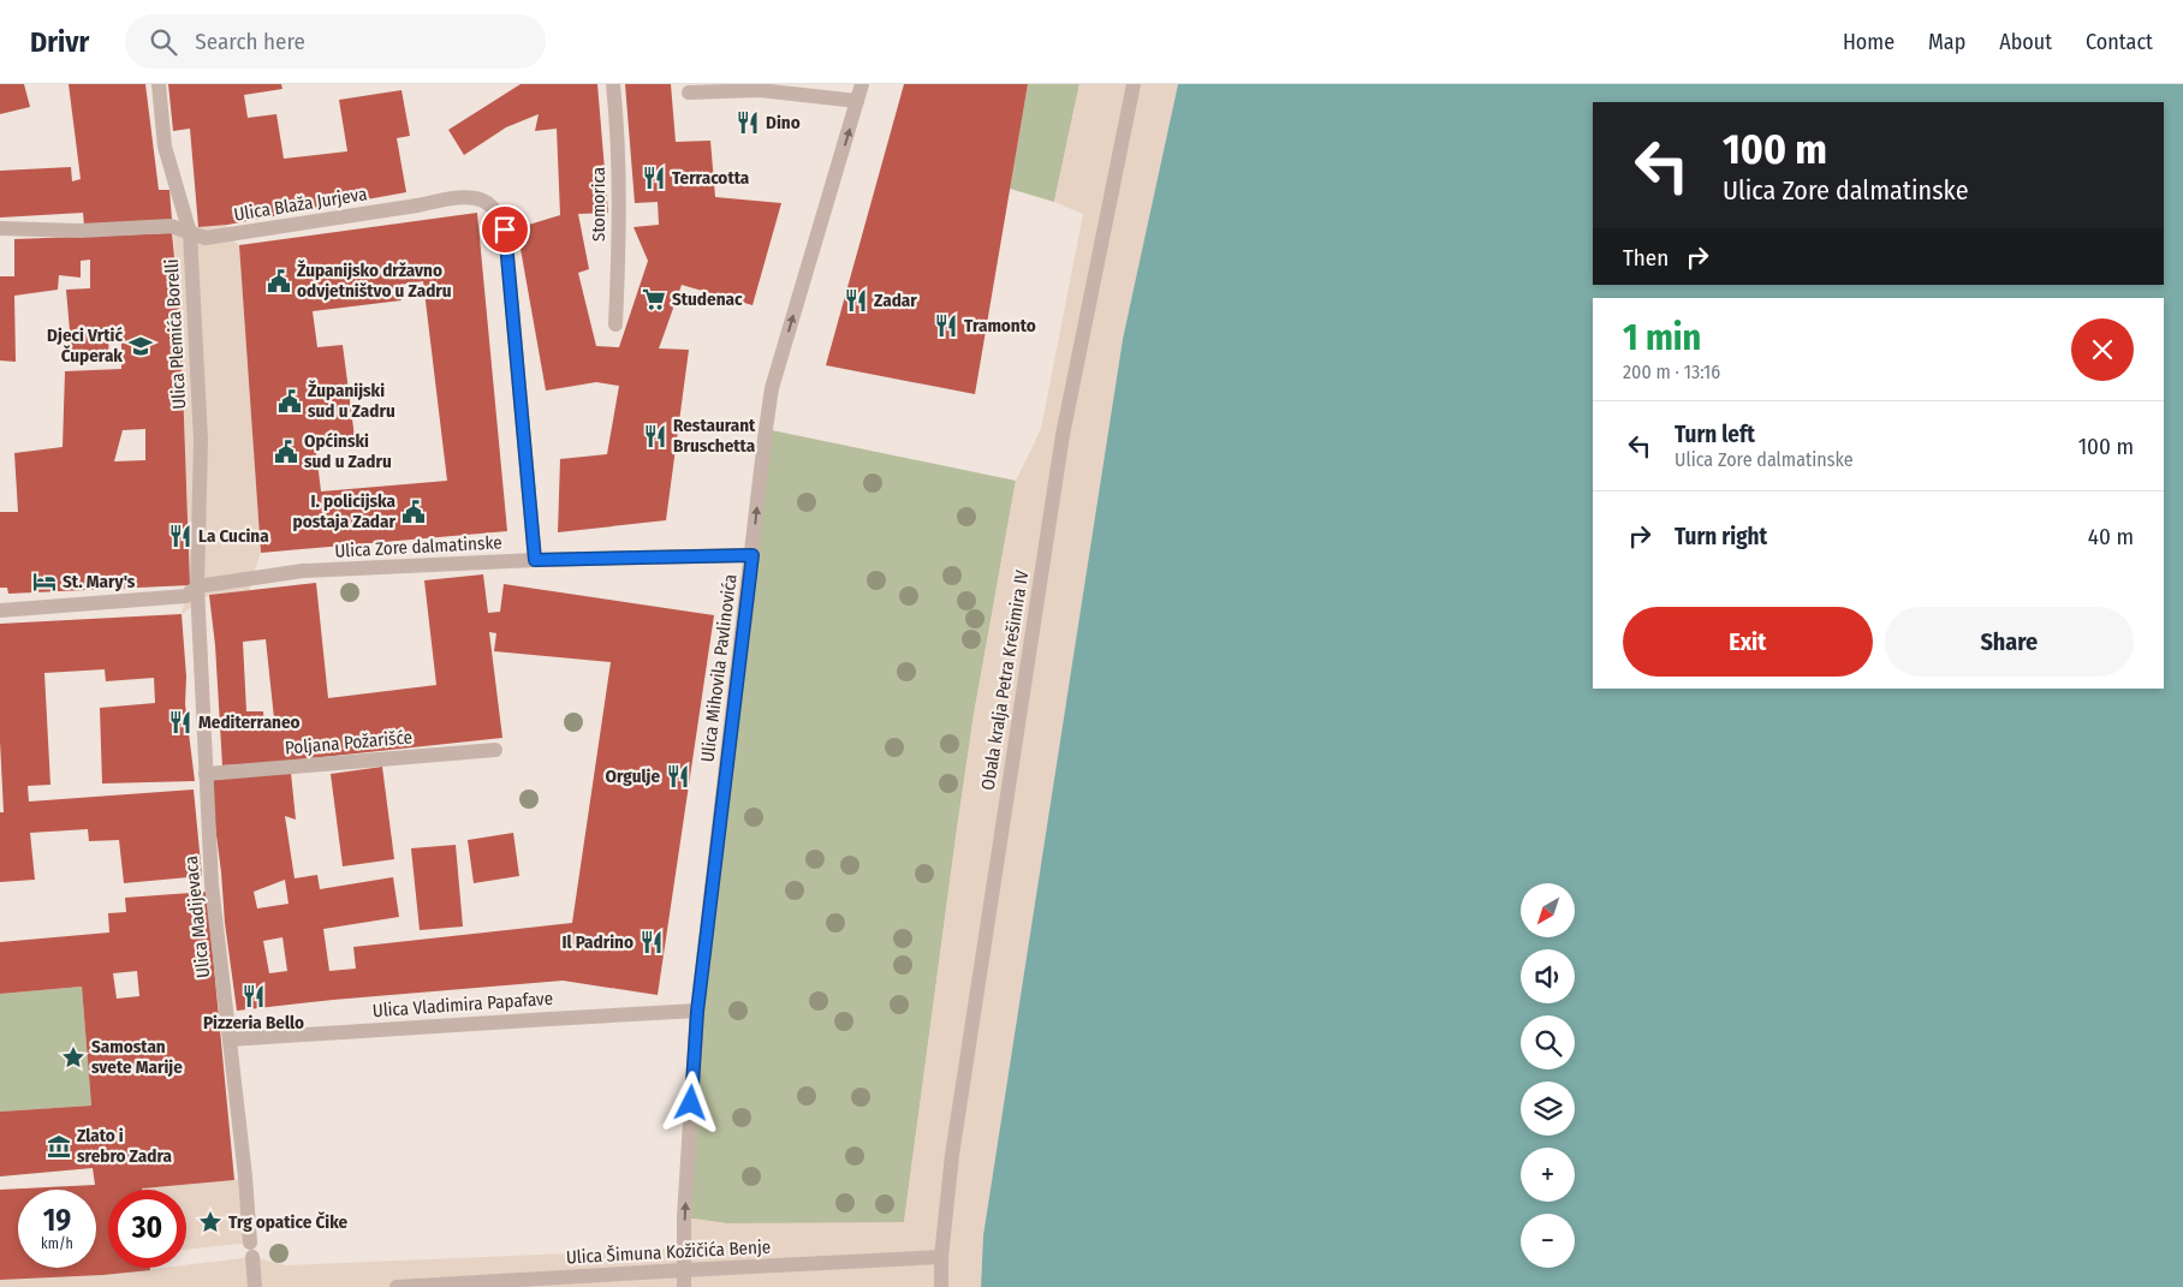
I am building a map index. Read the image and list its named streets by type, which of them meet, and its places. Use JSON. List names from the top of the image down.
{
  "streets": {
    "street": [
      "Ulica Blaža Jurjeva",
      "Stomorica",
      "Ulica Plemića Borelli",
      "Ulica Zore dalmatinske",
      "Ulica Mihovila Pavlinovića",
      "Obala kralja Petra Krešimira IV",
      "Poljana Požarišće",
      "Ulica Madijevaca",
      "Ulica Vladimira Papafave",
      "Ulica Šimuna Kožičića Benje"
    ]
  },
  "crossings": [
    ["Ulica Blaža Jurjeva", "Ulica Plemića Borelli"],
    ["Ulica Blaža Jurjeva", "Ulica Zore dalmatinske"],
    ["Ulica Plemića Borelli", "Ulica Zore dalmatinske"],
    ["Ulica Plemića Borelli", "Ulica Madijevaca"],
    ["Ulica Zore dalmatinske", "Ulica Mihovila Pavlinovića"],
    ["Ulica Zore dalmatinske", "Ulica Madijevaca"],
    ["Ulica Mihovila Pavlinovića", "Ulica Vladimira Papafave"],
    ["Ulica Mihovila Pavlinovića", "Ulica Šimuna Kožičića Benje"],
    ["Obala kralja Petra Krešimira IV", "Ulica Šimuna Kožičića Benje"],
    ["Poljana Požarišće", "Ulica Madijevaca"],
    ["Ulica Madijevaca", "Ulica Vladimira Papafave"]
  ],
  "one_way": ["Ulica Mihovila Pavlinovića"],
  "places": {
    "restaurant": [
      "Dino",
      "Terracotta",
      "Zadar",
      "Tramonto",
      "Restaurant Bruschetta",
      "La Cucina",
      "Mediterraneo",
      "Orgulje",
      "Il Padrino",
      "Pizzeria Bello"
    ],
    "public building": [
      "Županijsko državno odvjetništvo u Zadru",
      "Županijski sud u Zadru",
      "Općinski sud u Zadru",
      "I. policijska postaja Zadar"
    ],
    "supermarket": ["Studenac"],
    "school or university": ["Djeci Vrtić Čuperak"],
    "hotel": ["St. Mary's"],
    "place": ["Samostan svete Marije", "Trg opatice Čike"],
    "museum": ["Zlato i srebro Zadra"]
  },
  "north": "bottom left",
  "page": {
    "header": "Drivr",
    "search": "Search here",
    "nav": [
      "Home",
      "Map",
      "About",
      "Contact"
    ],
    "turn": ["100 m", "Ulica Zore dalmatinske"],
    "then": "Then",
    "heading": ["1 min", "200 m · 13:16"],
    "list": [
      {
        "name": "Turn left",
        "note": "Ulica Zore dalmatinske",
        "value": "100 m"
      },
      {
        "name": "Turn right",
        "value": "40 m"
      }
    ],
    "buttons": ["Exit", "Share"],
    "map_buttons": ["+", "−"],
    "speed": "19 km/h",
    "limit": "30"
  }
}
